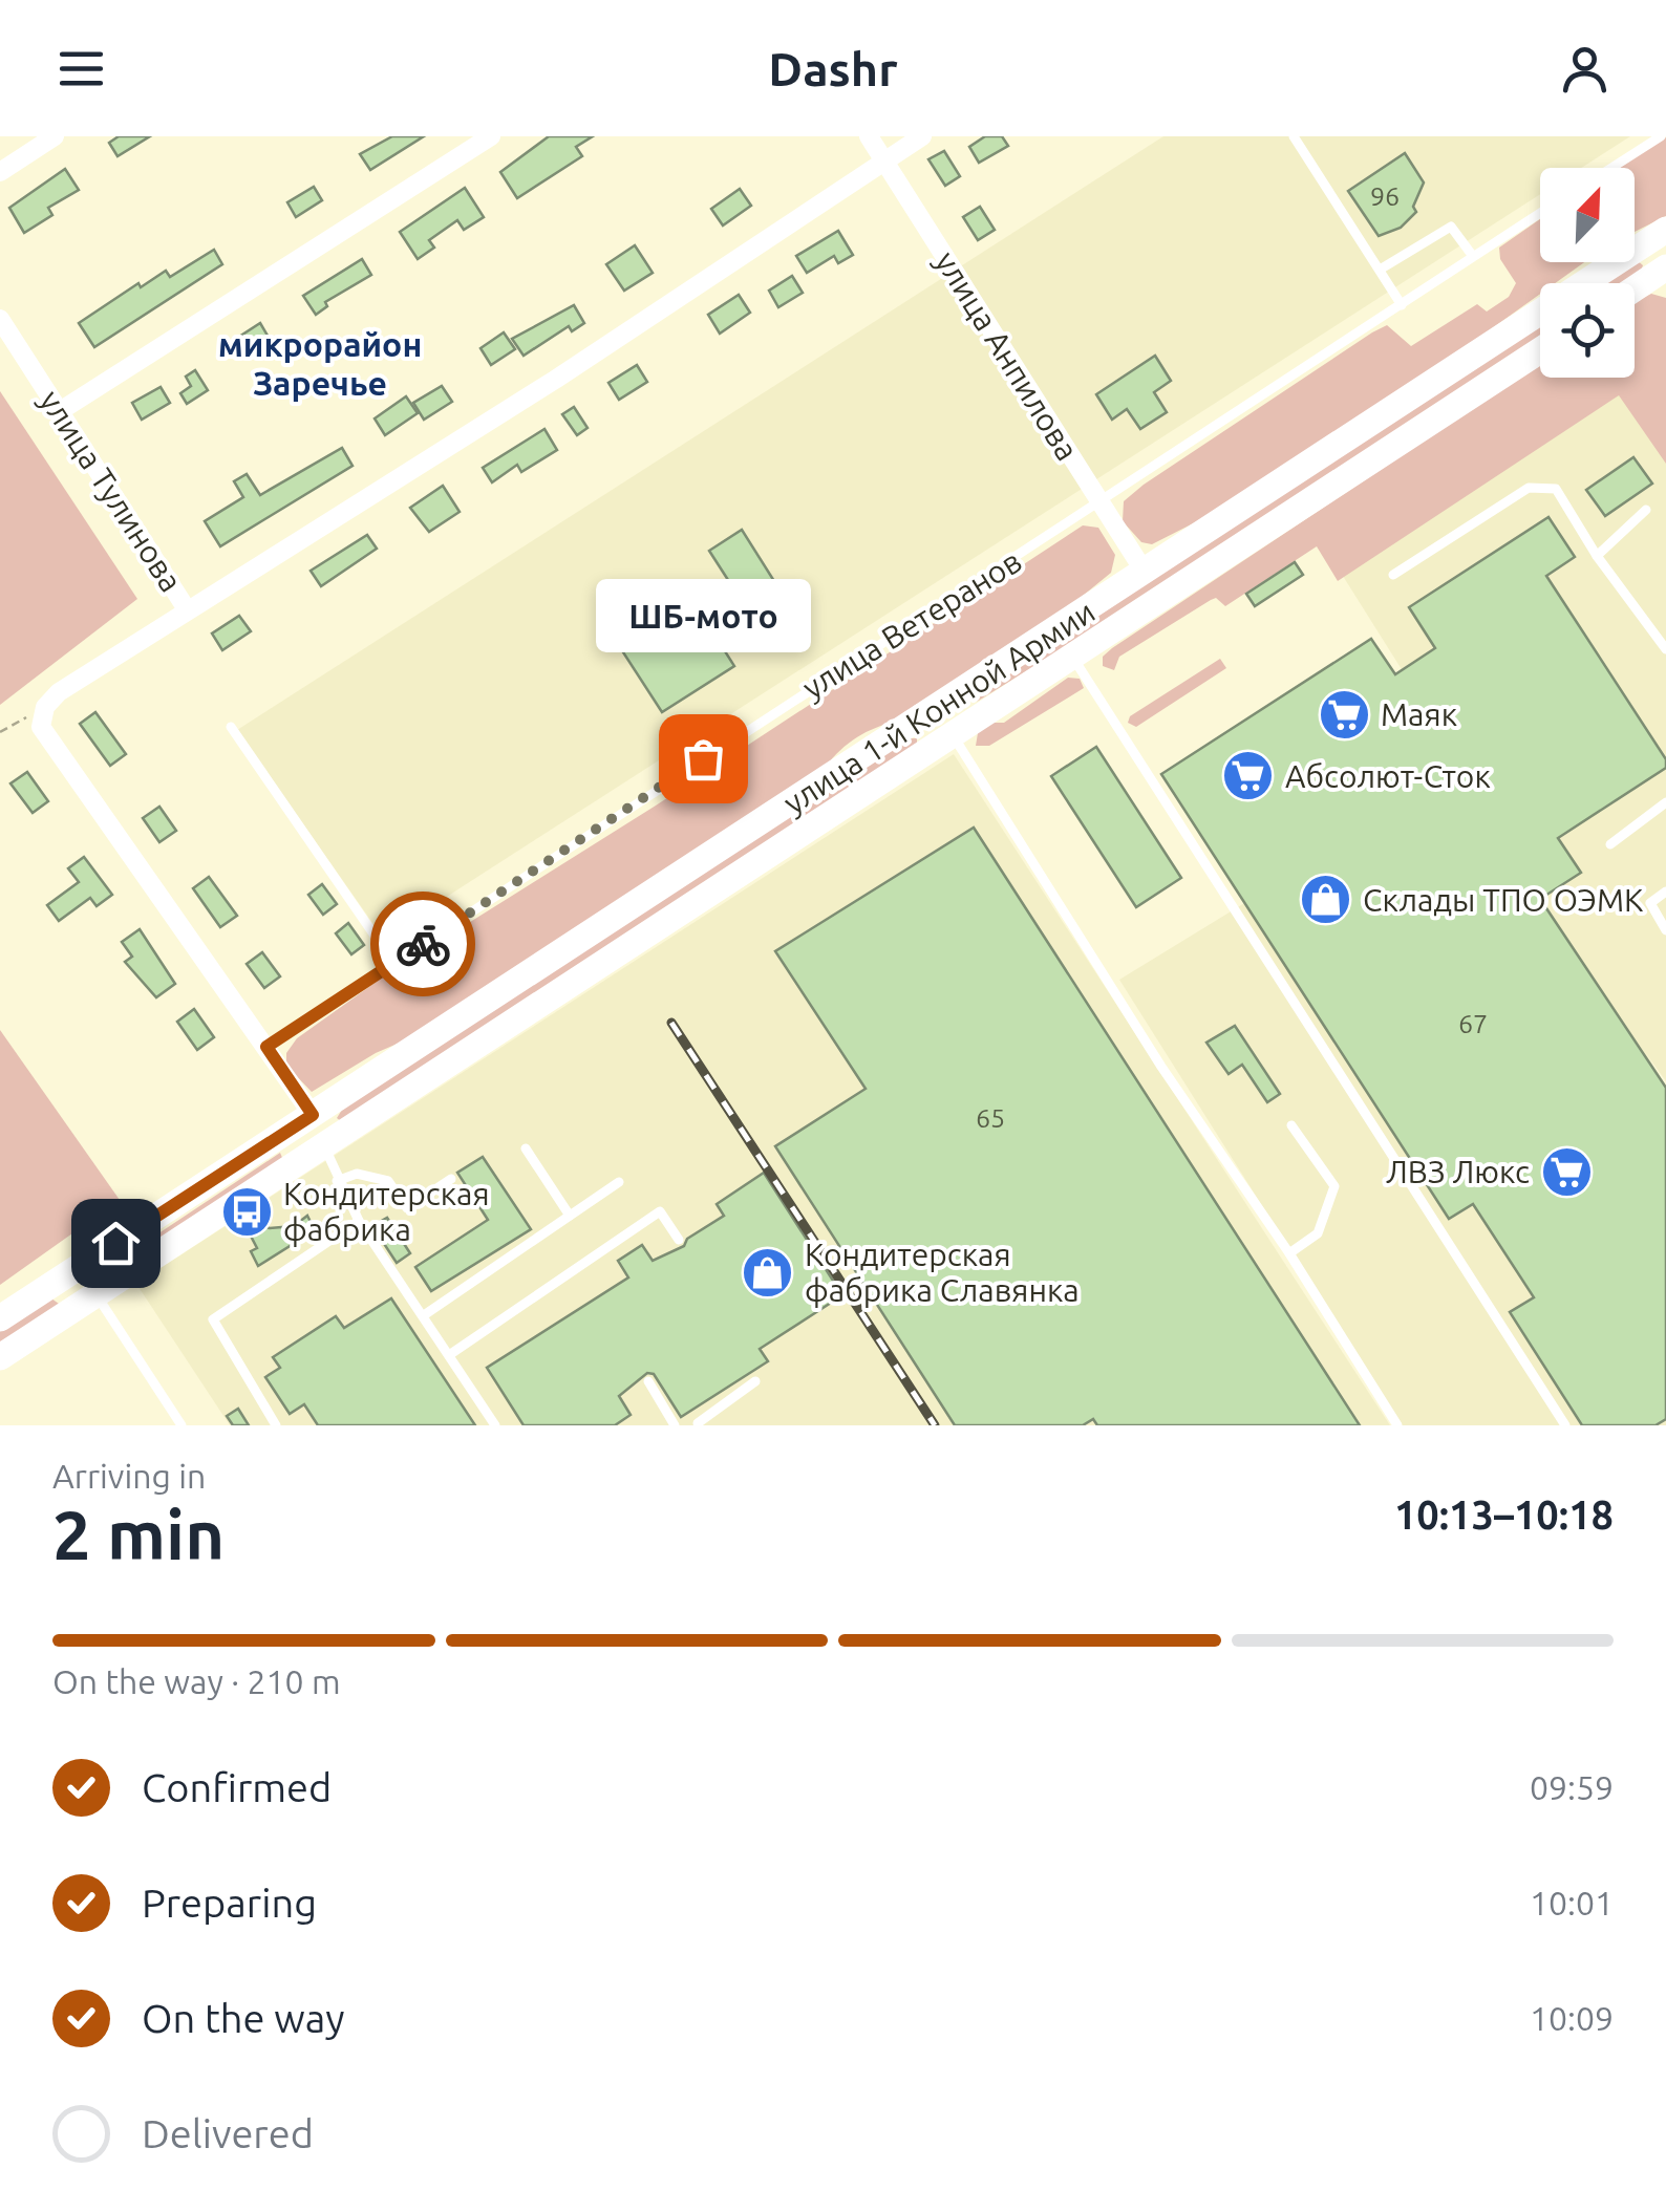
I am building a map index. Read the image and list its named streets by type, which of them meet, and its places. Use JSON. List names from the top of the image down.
{
  "streets": {
    "main road": ["улица 1-й Конной Армии"],
    "street": ["улица Анпилова", "улица Тулинова"],
    "lane": ["улица Ветеранов"]
  },
  "crossings": [
    ["улица Анпилова", "улица Ветеранов"],
    ["улица Анпилова", "улица 1-й Конной Армии"]
  ],
  "districts": ["микрорайон Заречье"],
  "places": {
    "supermarket": ["Маяк", "Абсолют-Сток", "ЛВЗ Люкс"],
    "other": ["ШБ-мото"],
    "shop": ["Склады ТПО ОЭМК", "Кондитерская фабрика Славянка"],
    "bus stop": ["Кондитерская фабрика"]
  },
  "house_numbers": ["96", "67", "65"],
  "north": "top right",
  "page": {
    "header": "Dashr",
    "bubble": "ШБ-мото",
    "heading": ["2 min", "Arriving in", "10:13–10:18"],
    "bar": "On the way · 210 m",
    "list": [
      ["Confirmed", "09:59"],
      ["Preparing", "10:01"],
      ["On the way", "10:09"],
      "Delivered"
    ]
  }
}
